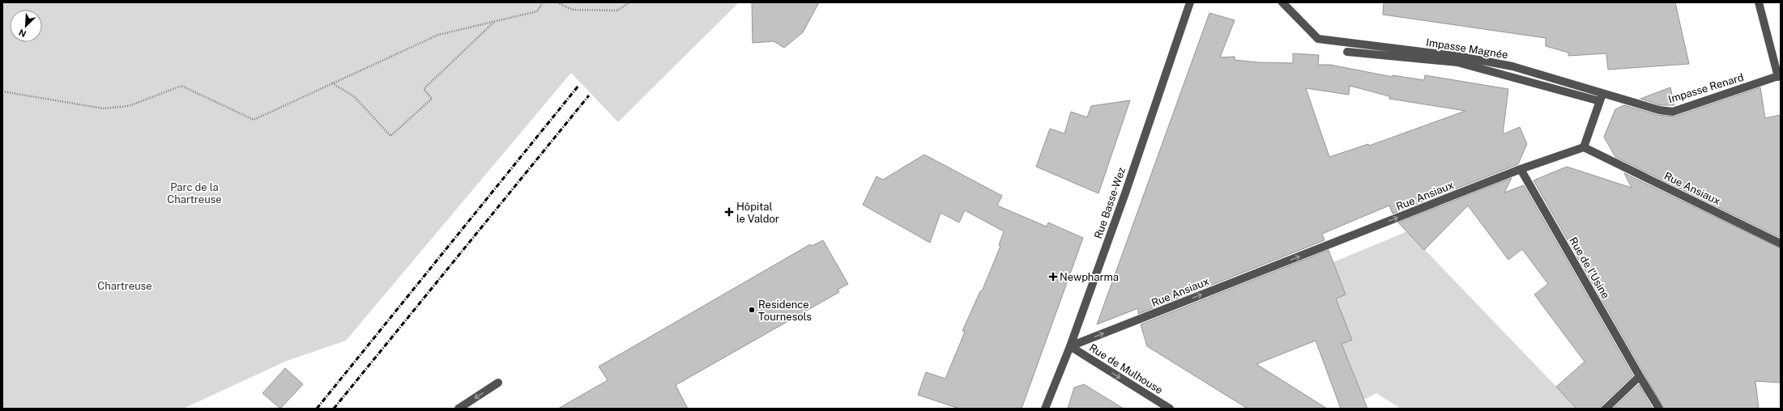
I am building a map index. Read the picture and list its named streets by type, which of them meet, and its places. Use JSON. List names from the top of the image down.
{
  "streets": {
    "street": [
      "Impasse Magnée",
      "Impasse Renard",
      "Rue Ansiaux",
      "Rue Basse-Wez",
      "Rue de l'Usine",
      "Rue de Mulhouse"
    ]
  },
  "crossings": [
    ["Impasse Magnée", "Impasse Renard"],
    ["Rue Ansiaux", "Rue Basse-Wez"],
    ["Rue Ansiaux", "Rue de l'Usine"],
    ["Rue Ansiaux", "Rue de Mulhouse"],
    ["Rue Basse-Wez", "Rue de Mulhouse"]
  ],
  "one_way": ["Rue Ansiaux", "Rue de Mulhouse"],
  "parks": ["Parc de la Chartreuse", "Chartreuse"],
  "places": {
    "health": ["Hôpital le Valdor", "Newpharma"],
    "other": ["Residence Tournesols"]
  },
  "north": "bottom left"
}
